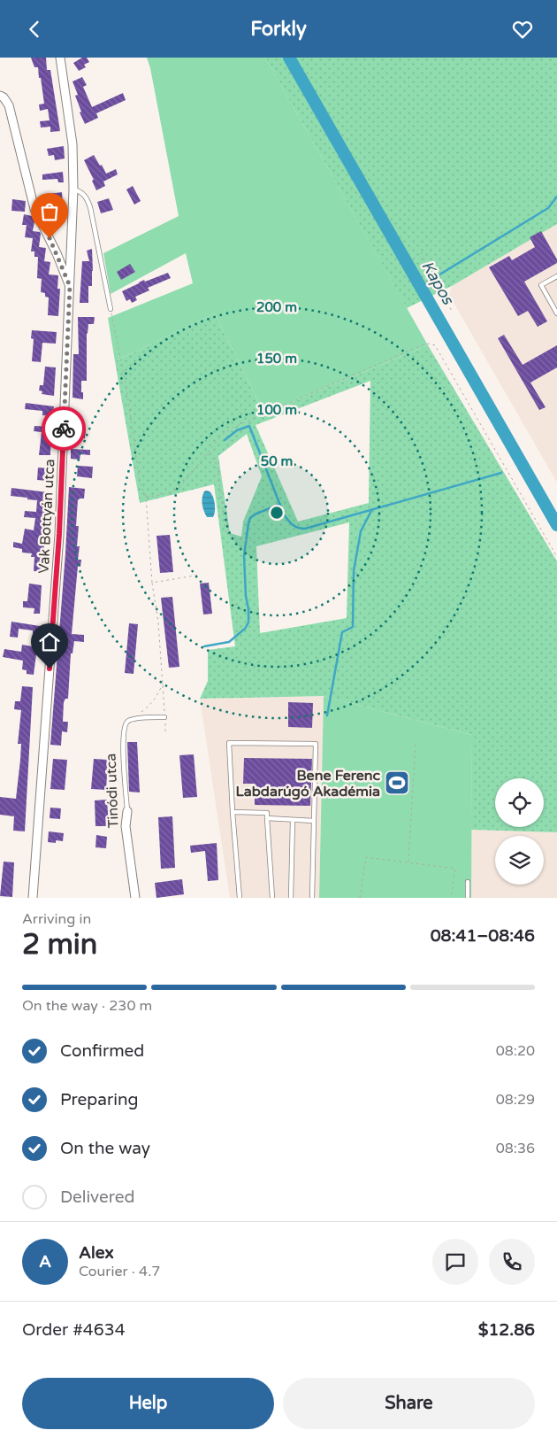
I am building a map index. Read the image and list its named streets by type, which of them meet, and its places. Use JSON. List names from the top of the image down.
{
  "streets": {
    "street": ["Vak Bottyán utca", "Tinódi utca"]
  },
  "water": ["Kapos"],
  "places": {
    "sports": ["Bene Ferenc Labdarúgó Akadémia"]
  },
  "page": {
    "header": "Forkly",
    "heading": ["2 min", "Arriving in", "08:41–08:46"],
    "panel": [
      "Alex",
      "Courier · 4.7",
      "Order #4634",
      "$12.86"
    ],
    "bar": "On the way · 230 m",
    "list": [
      ["Confirmed", "08:20"],
      ["Preparing", "08:29"],
      ["On the way", "08:36"],
      "Delivered"
    ],
    "round": "A",
    "buttons": ["Help", "Share"]
  },
  "rings": [
    "200 m",
    "150 m",
    "100 m",
    "50 m"
  ]
}
